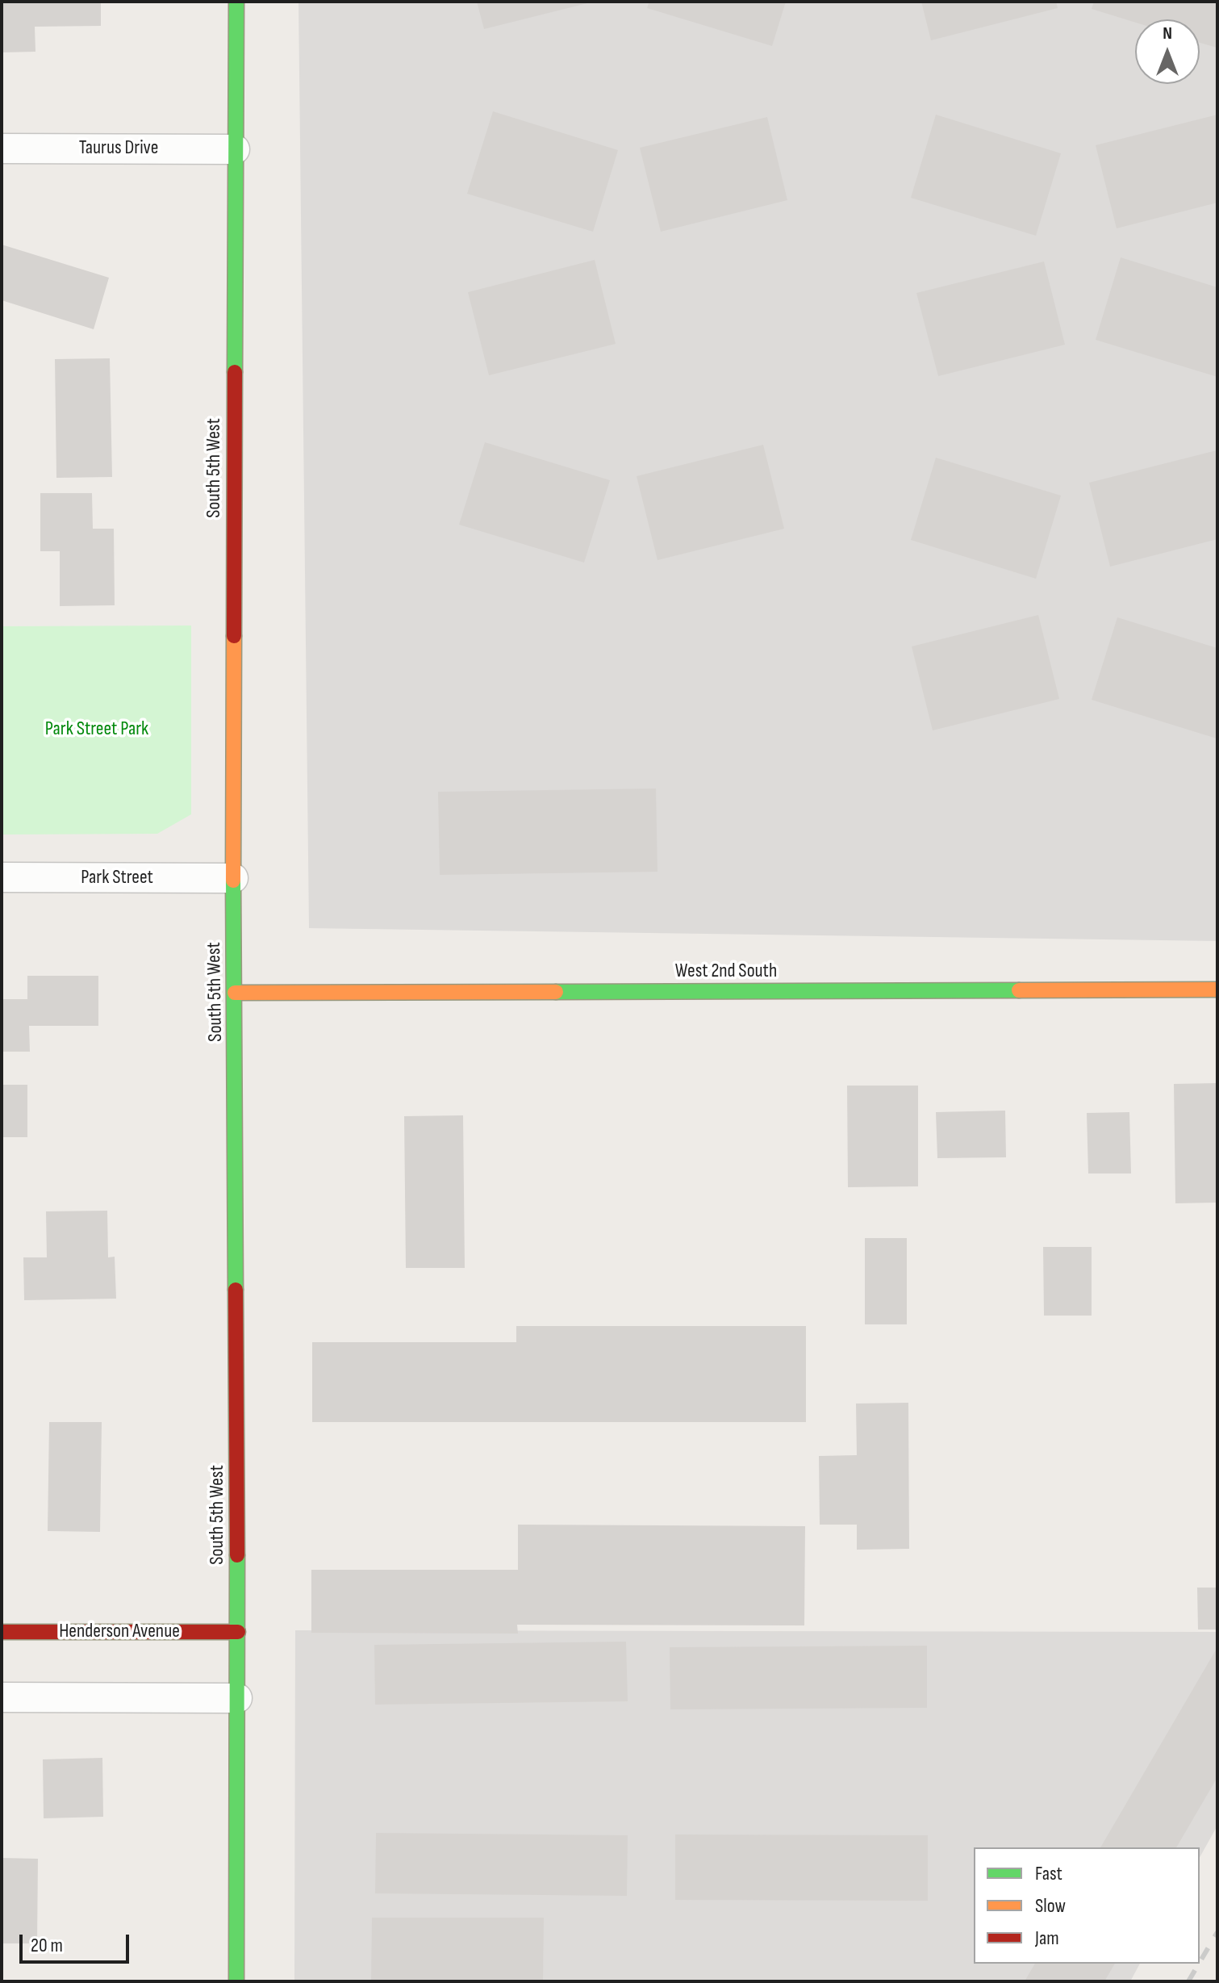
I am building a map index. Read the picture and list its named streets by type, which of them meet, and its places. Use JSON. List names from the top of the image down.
{
  "streets": {
    "street": [
      "Taurus Drive",
      "South 5th West",
      "Park Street",
      "West 2nd South",
      "Henderson Avenue"
    ]
  },
  "crossings": [
    ["Taurus Drive", "South 5th West"],
    ["South 5th West", "Park Street"],
    ["South 5th West", "West 2nd South"],
    ["South 5th West", "Henderson Avenue"]
  ],
  "parks": ["Park Street Park"],
  "legend": ["Fast", "Slow", "Jam"],
  "scale_bar": "20 m",
  "north": "top"
}
